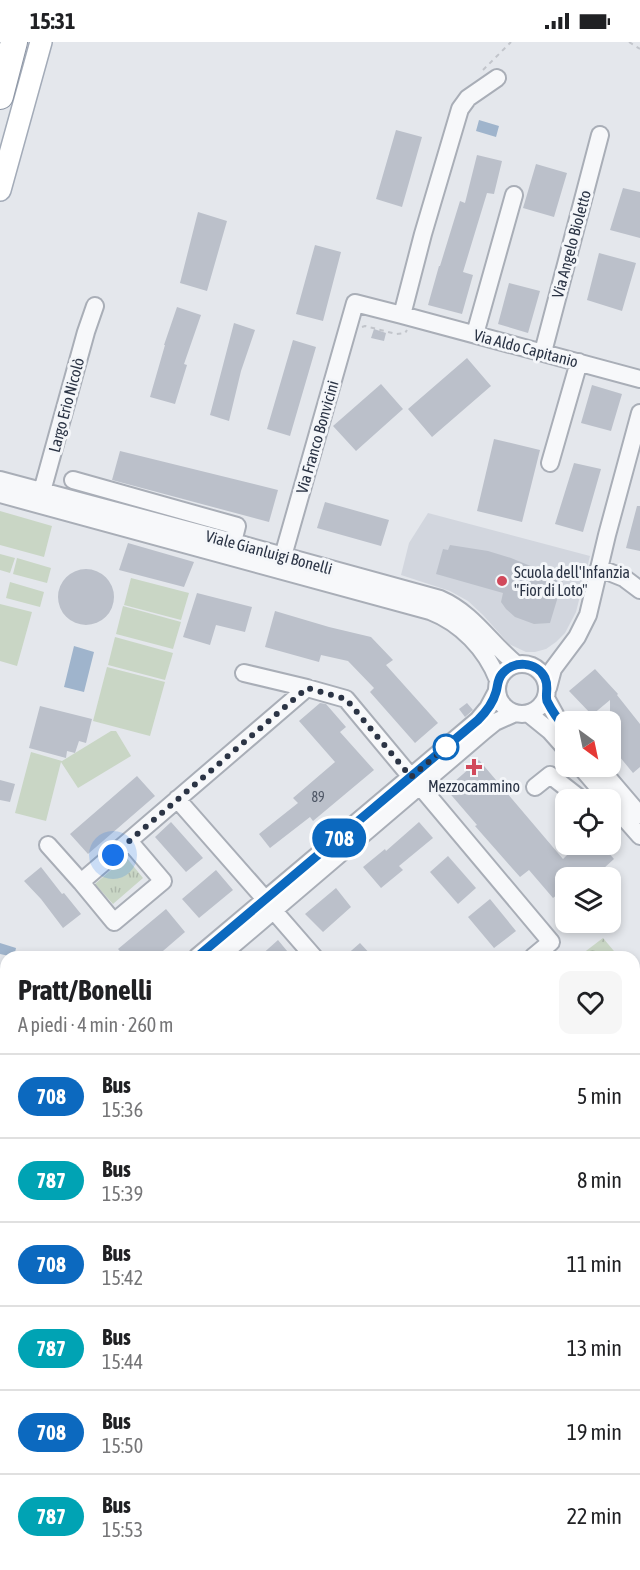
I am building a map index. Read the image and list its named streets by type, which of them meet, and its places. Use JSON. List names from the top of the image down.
{
  "streets": {
    "street": [
      "Via Angelo Bioletto",
      "Via Aldo Capitanio",
      "Largo Erio Nicolò",
      "Via Franco Bonvicini",
      "Viale Gianluigi Bonelli"
    ]
  },
  "crossings": [
    ["Via Angelo Bioletto", "Via Aldo Capitanio"],
    ["Via Aldo Capitanio", "Via Franco Bonvicini"],
    ["Largo Erio Nicolò", "Viale Gianluigi Bonelli"],
    ["Via Franco Bonvicini", "Viale Gianluigi Bonelli"]
  ],
  "places": {
    "other": ["Scuola dell'Infanzia \"Fior di Loto\""],
    "health": ["Mezzocammino"]
  },
  "lines": ["bus line 708"],
  "house_numbers": ["89"],
  "north": "bottom right",
  "page": {
    "status": "15:31",
    "on_map": "708",
    "heading": ["Pratt/Bonelli", "A piedi · 4 min · 260 m"],
    "list": [
      {
        "mark": "708",
        "name": "Bus",
        "note": "15:36",
        "value": "5 min"
      },
      {
        "mark": "787",
        "name": "Bus",
        "note": "15:39",
        "value": "8 min"
      },
      {
        "mark": "708",
        "name": "Bus",
        "note": "15:42",
        "value": "11 min"
      },
      {
        "mark": "787",
        "name": "Bus",
        "note": "15:44",
        "value": "13 min"
      },
      {
        "mark": "708",
        "name": "Bus",
        "note": "15:50",
        "value": "19 min"
      },
      {
        "mark": "787",
        "name": "Bus",
        "note": "15:53",
        "value": "22 min"
      }
    ]
  }
}
